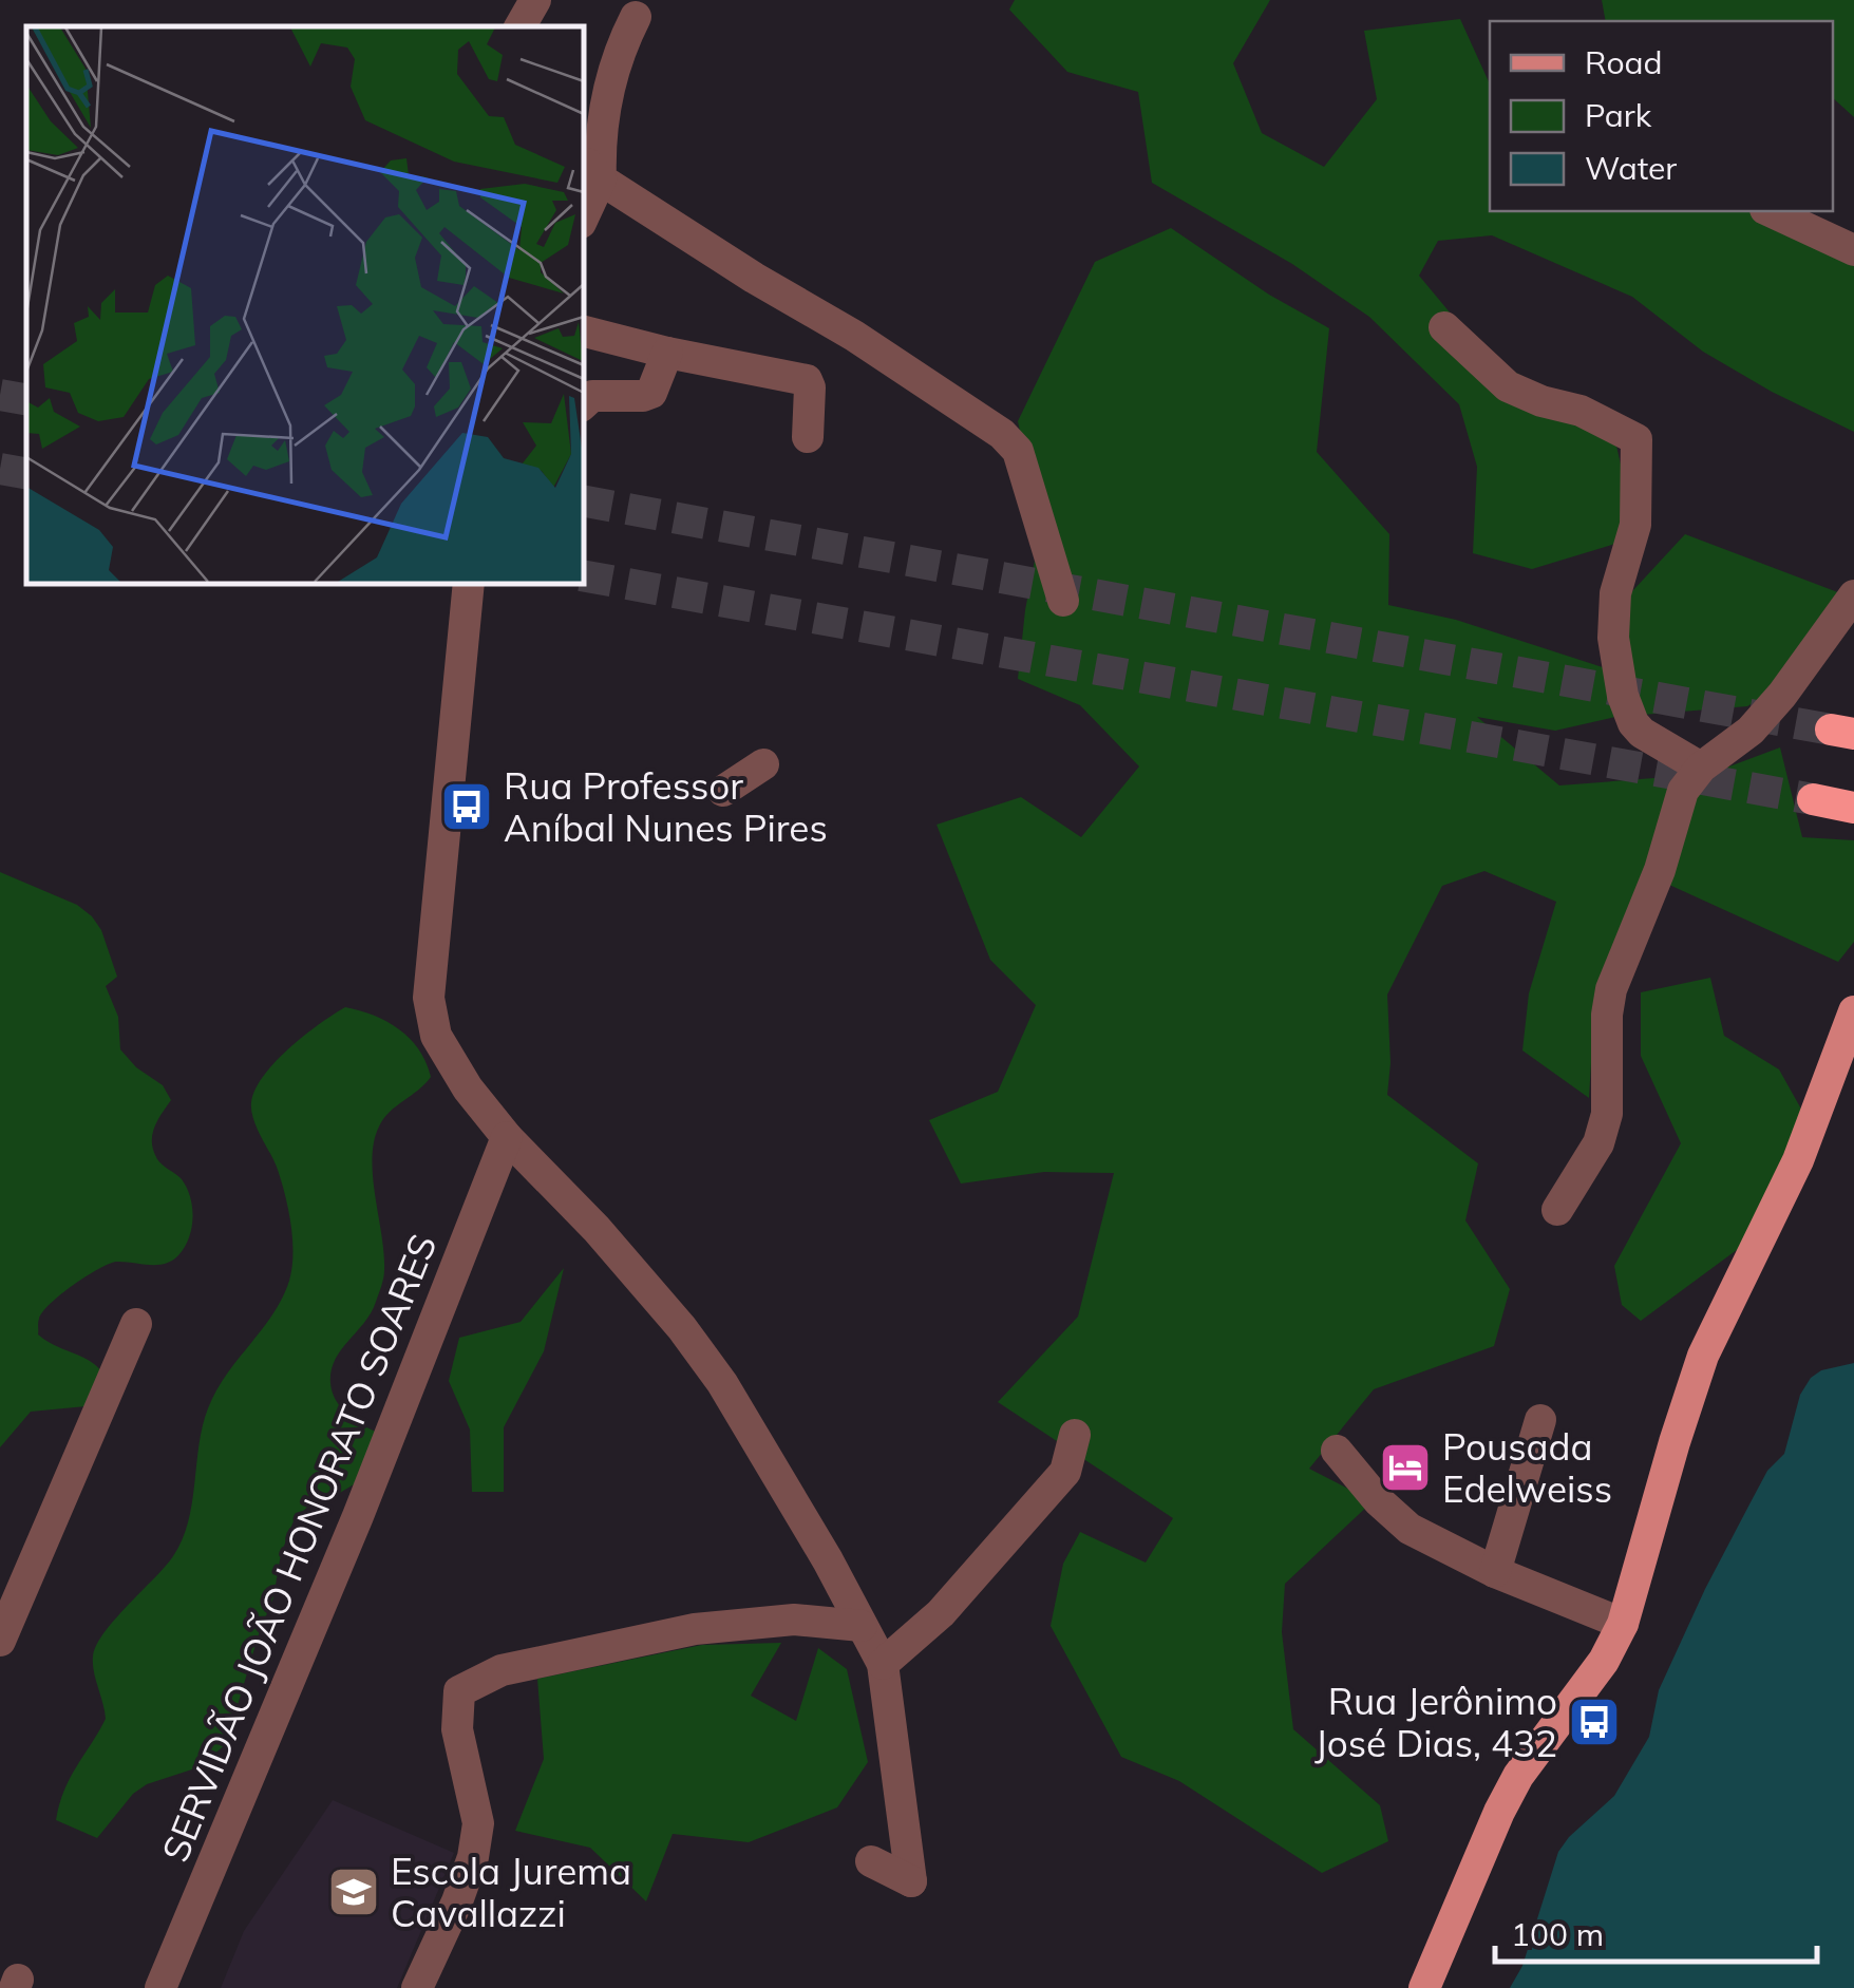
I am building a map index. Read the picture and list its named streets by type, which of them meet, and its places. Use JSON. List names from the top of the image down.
{
  "streets": {
    "street": ["SERVIDÃO JOÃO HONORATO SOARES"]
  },
  "places": {
    "bus stop": ["Rua Professor Aníbal Nunes Pires", "Rua Jerônimo José Dias, 432"],
    "hotel": ["Pousada Edelweiss"],
    "school or university": ["Escola Jurema Cavallazzi"]
  },
  "legend": ["Road", "Park", "Water"],
  "scale_bar": "100 m"
}
